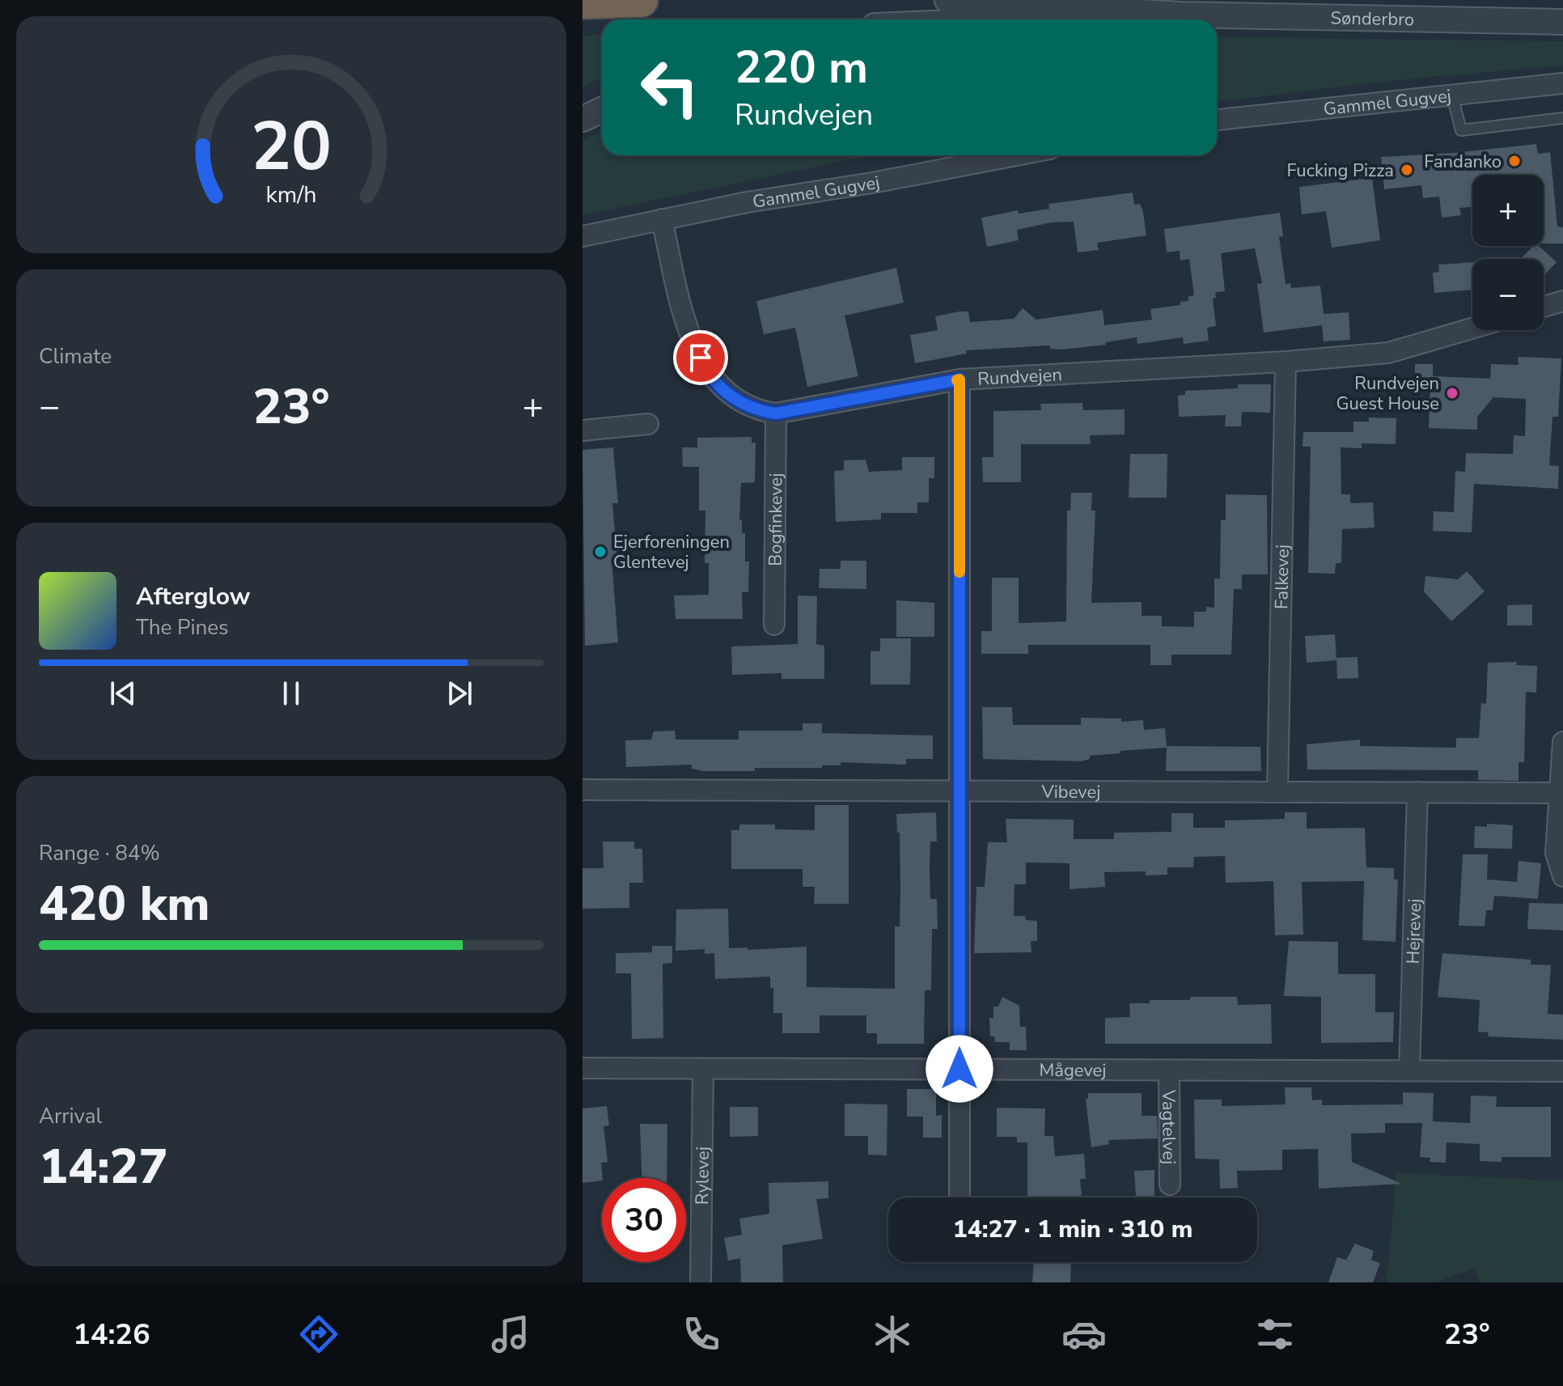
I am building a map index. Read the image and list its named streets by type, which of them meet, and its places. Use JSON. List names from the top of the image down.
{
  "streets": {
    "street": [
      "Sønderbro",
      "Gammel Gugvej",
      "Rundvejen",
      "Bogfinkevej",
      "Falkevej",
      "Vibevej",
      "Hejrevej",
      "Mågevej",
      "Vagtelvej",
      "Rylevej"
    ]
  },
  "crossings": [
    ["Gammel Gugvej", "Rundvejen"],
    ["Rundvejen", "Bogfinkevej"],
    ["Rundvejen", "Falkevej"],
    ["Falkevej", "Vibevej"],
    ["Vibevej", "Hejrevej"],
    ["Hejrevej", "Mågevej"],
    ["Mågevej", "Vagtelvej"],
    ["Mågevej", "Rylevej"]
  ],
  "places": [
    "Fandanko",
    "Fucking Pizza",
    "Rundvejen Guest House",
    "Ejerforeningen Glentevej"
  ],
  "page": {
    "turn": ["220 m", "Rundvejen"],
    "map_buttons": ["+", "−"],
    "tile": [
      "Climate",
      ["Range · 84%", "420 km"],
      ["Arrival", "14:27"]
    ],
    "heat": ["−", "23°", "+"],
    "song": ["Afterglow", "The Pines"],
    "limit": "30",
    "trip": "14:27 · 1 min · 310 m",
    "tabs": ["14:26", "23°"],
    "gauge": ["20", "km/h"]
  }
}
